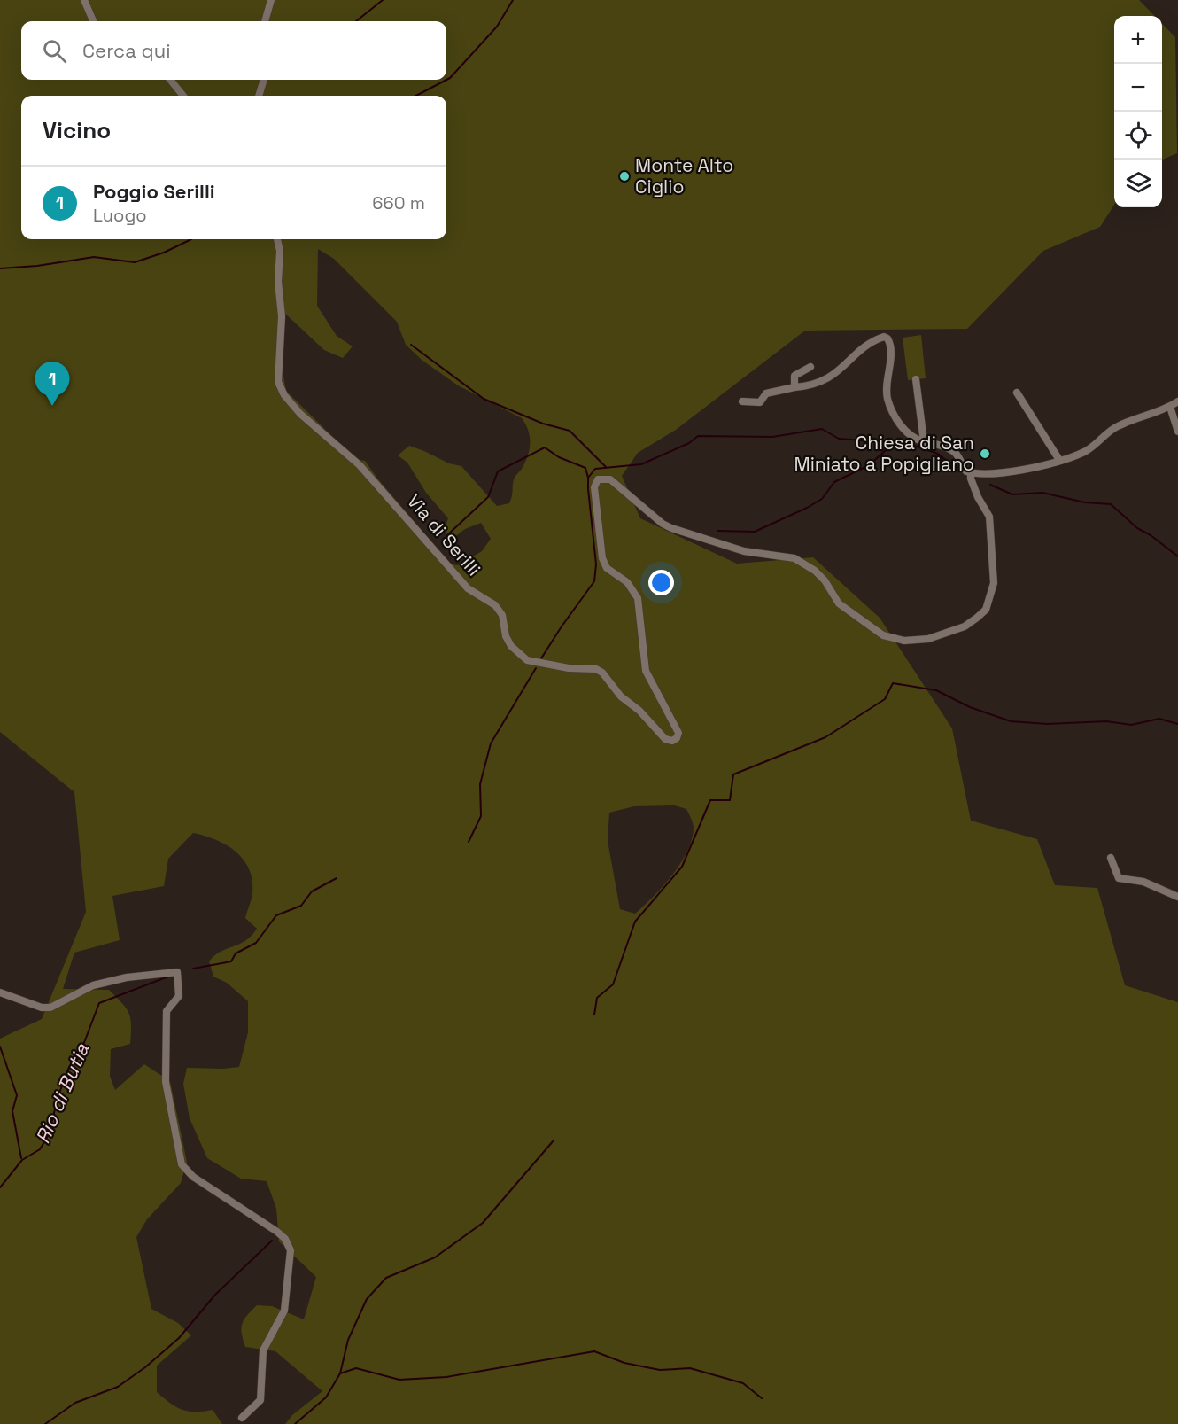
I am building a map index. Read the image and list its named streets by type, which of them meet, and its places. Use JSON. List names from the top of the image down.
{
  "streets": {
    "street": ["Via di Serilli"]
  },
  "water": ["Rio di Butia"],
  "places": ["Monte Alto Ciglio", "Chiesa di San Miniato a Popigliano"],
  "page": {
    "map_buttons": ["+", "−"],
    "search": "Cerca qui",
    "heading": "Vicino",
    "list": [
      {
        "mark": "1",
        "name": "Poggio Serilli",
        "note": "Luogo",
        "value": "660 m"
      }
    ],
    "pins": "1"
  }
}
